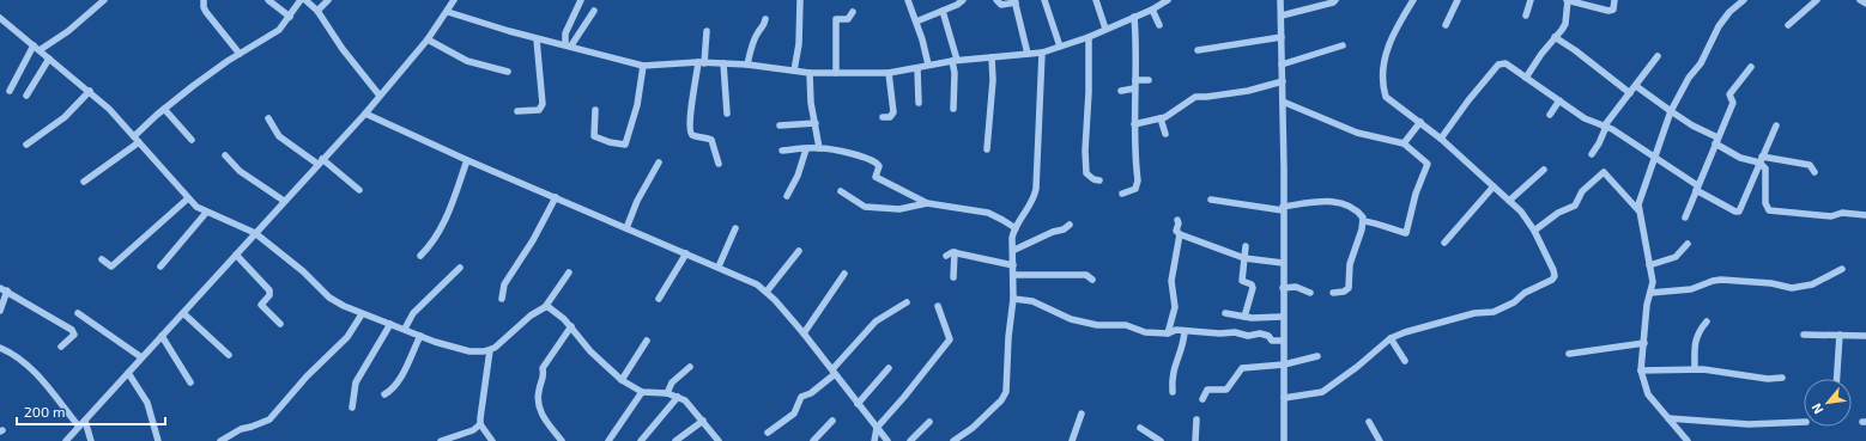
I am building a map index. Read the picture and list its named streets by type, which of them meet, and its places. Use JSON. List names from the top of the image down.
{
  "scale_bar": "200 m",
  "north": "bottom left"
}
